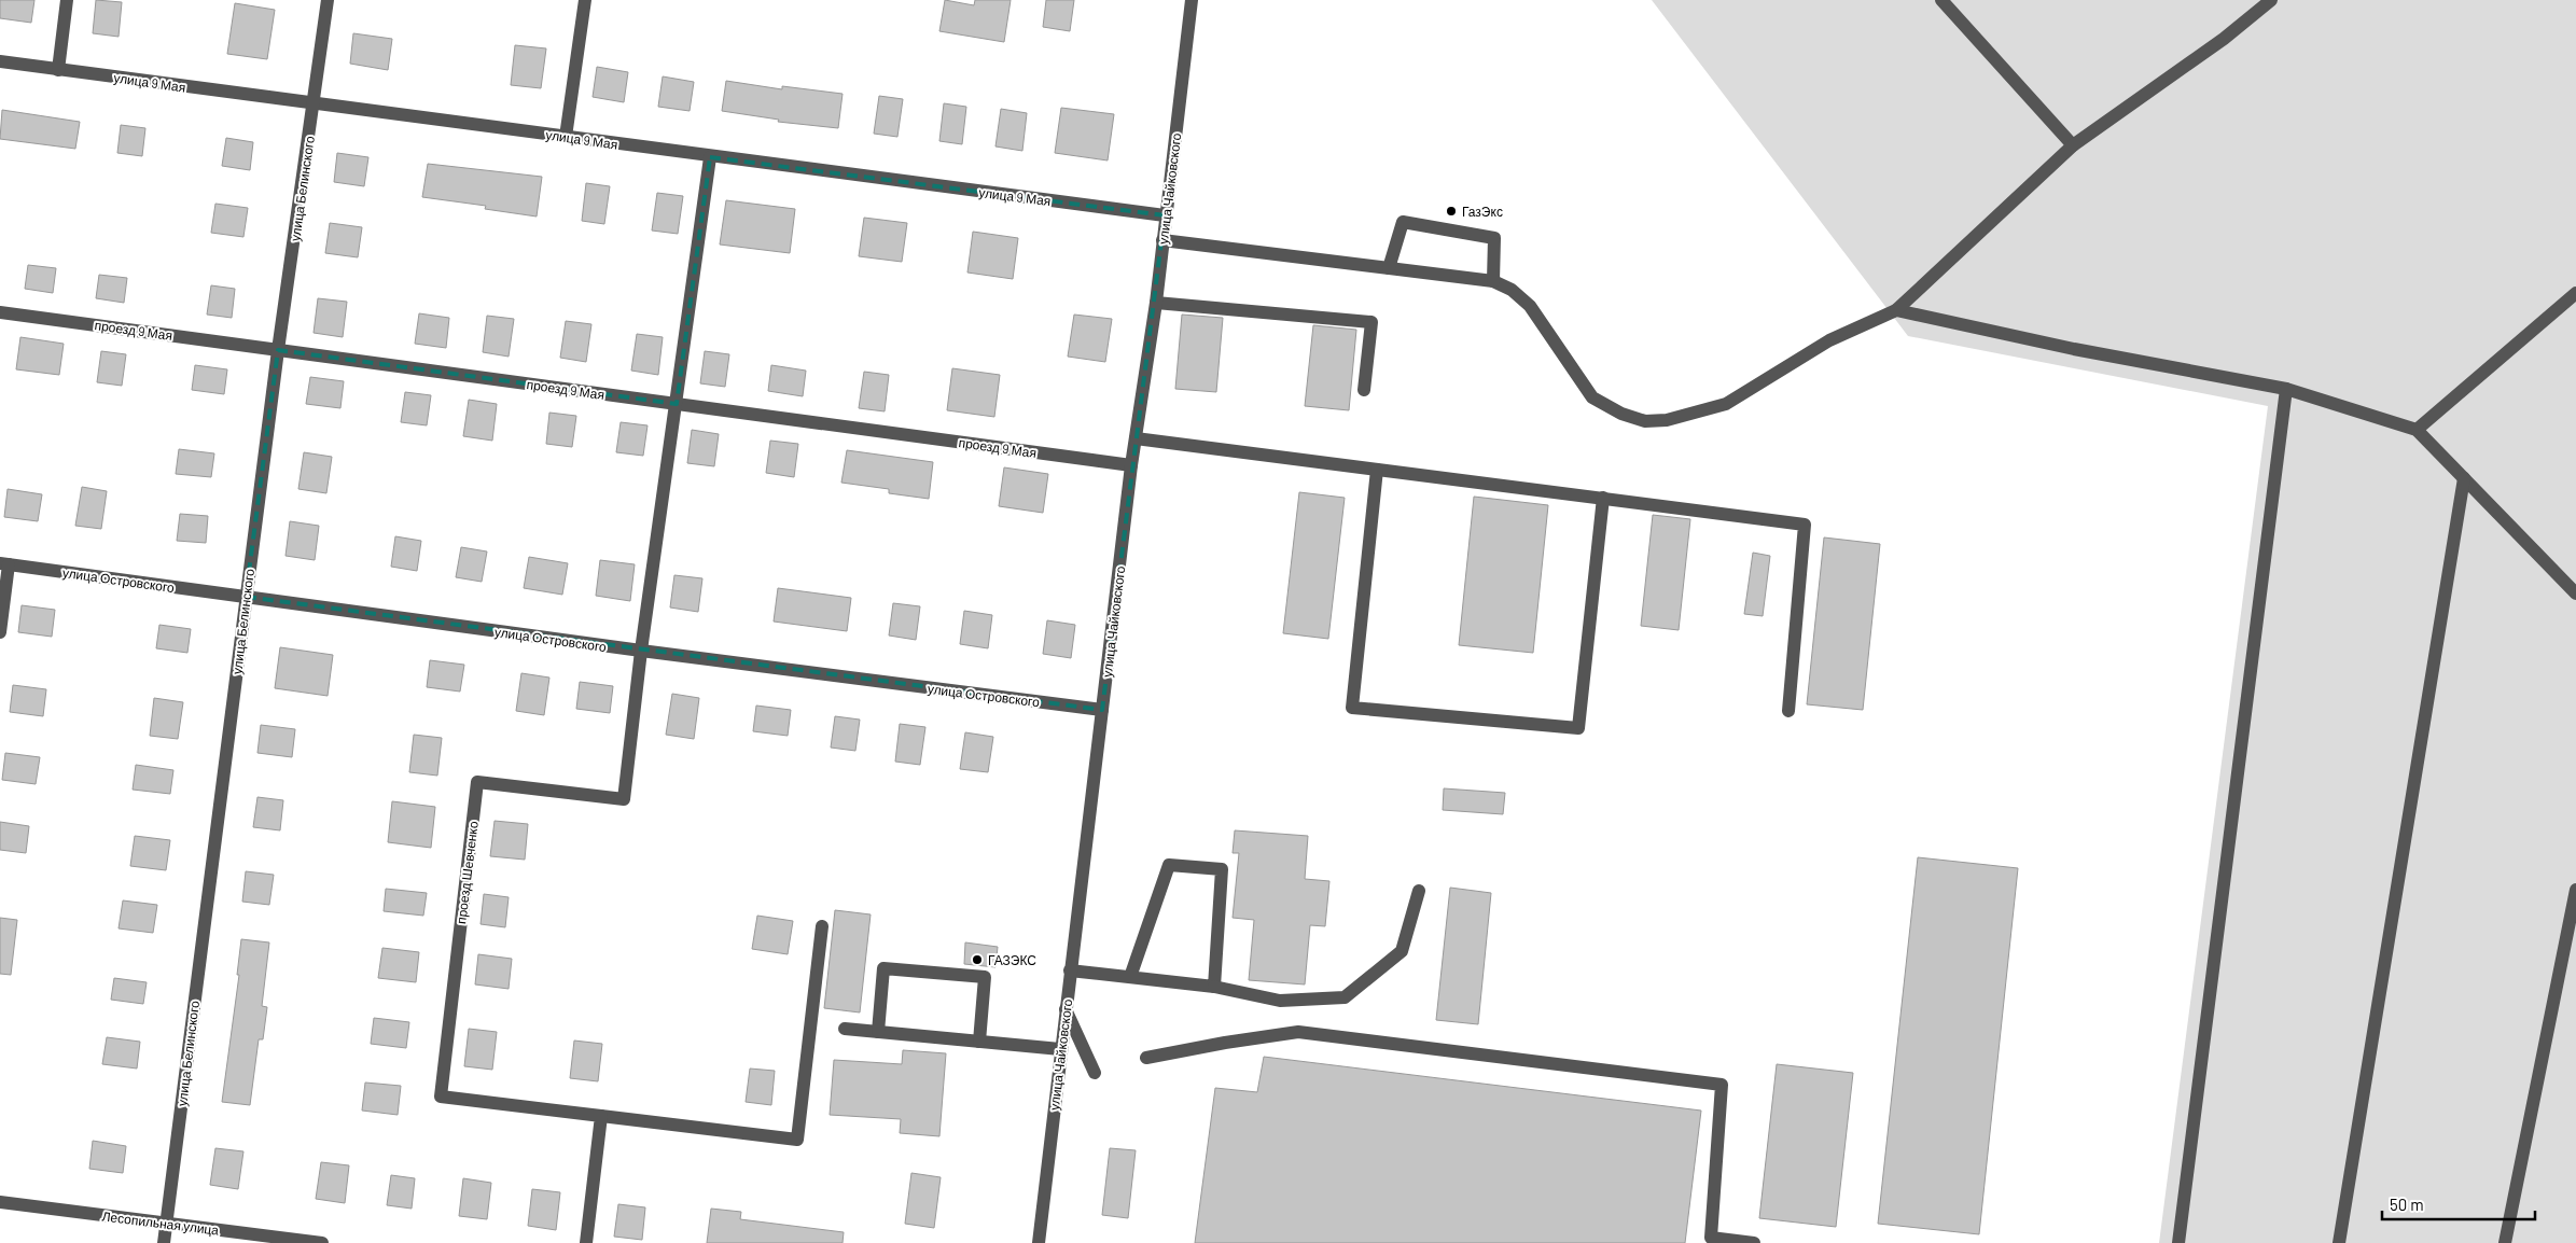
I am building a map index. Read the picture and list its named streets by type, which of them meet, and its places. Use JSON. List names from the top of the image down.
{
  "streets": {
    "street": [
      "улица 9 Мая",
      "улица Белинского",
      "улица Чайковского",
      "проезд 9 Мая",
      "улица Островского",
      "проезд Шевченко",
      "Лесопильная улица"
    ]
  },
  "crossings": [
    ["улица 9 Мая", "улица Белинского"],
    ["улица 9 Мая", "улица Чайковского"],
    ["улица Белинского", "проезд 9 Мая"],
    ["улица Белинского", "улица Островского"],
    ["улица Белинского", "Лесопильная улица"],
    ["улица Чайковского", "проезд 9 Мая"],
    ["улица Чайковского", "улица Островского"],
    ["улица Островского", "проезд Шевченко"]
  ],
  "places": ["ГазЭкс", "ГАЗЭКС"],
  "scale_bar": "50 m"
}
